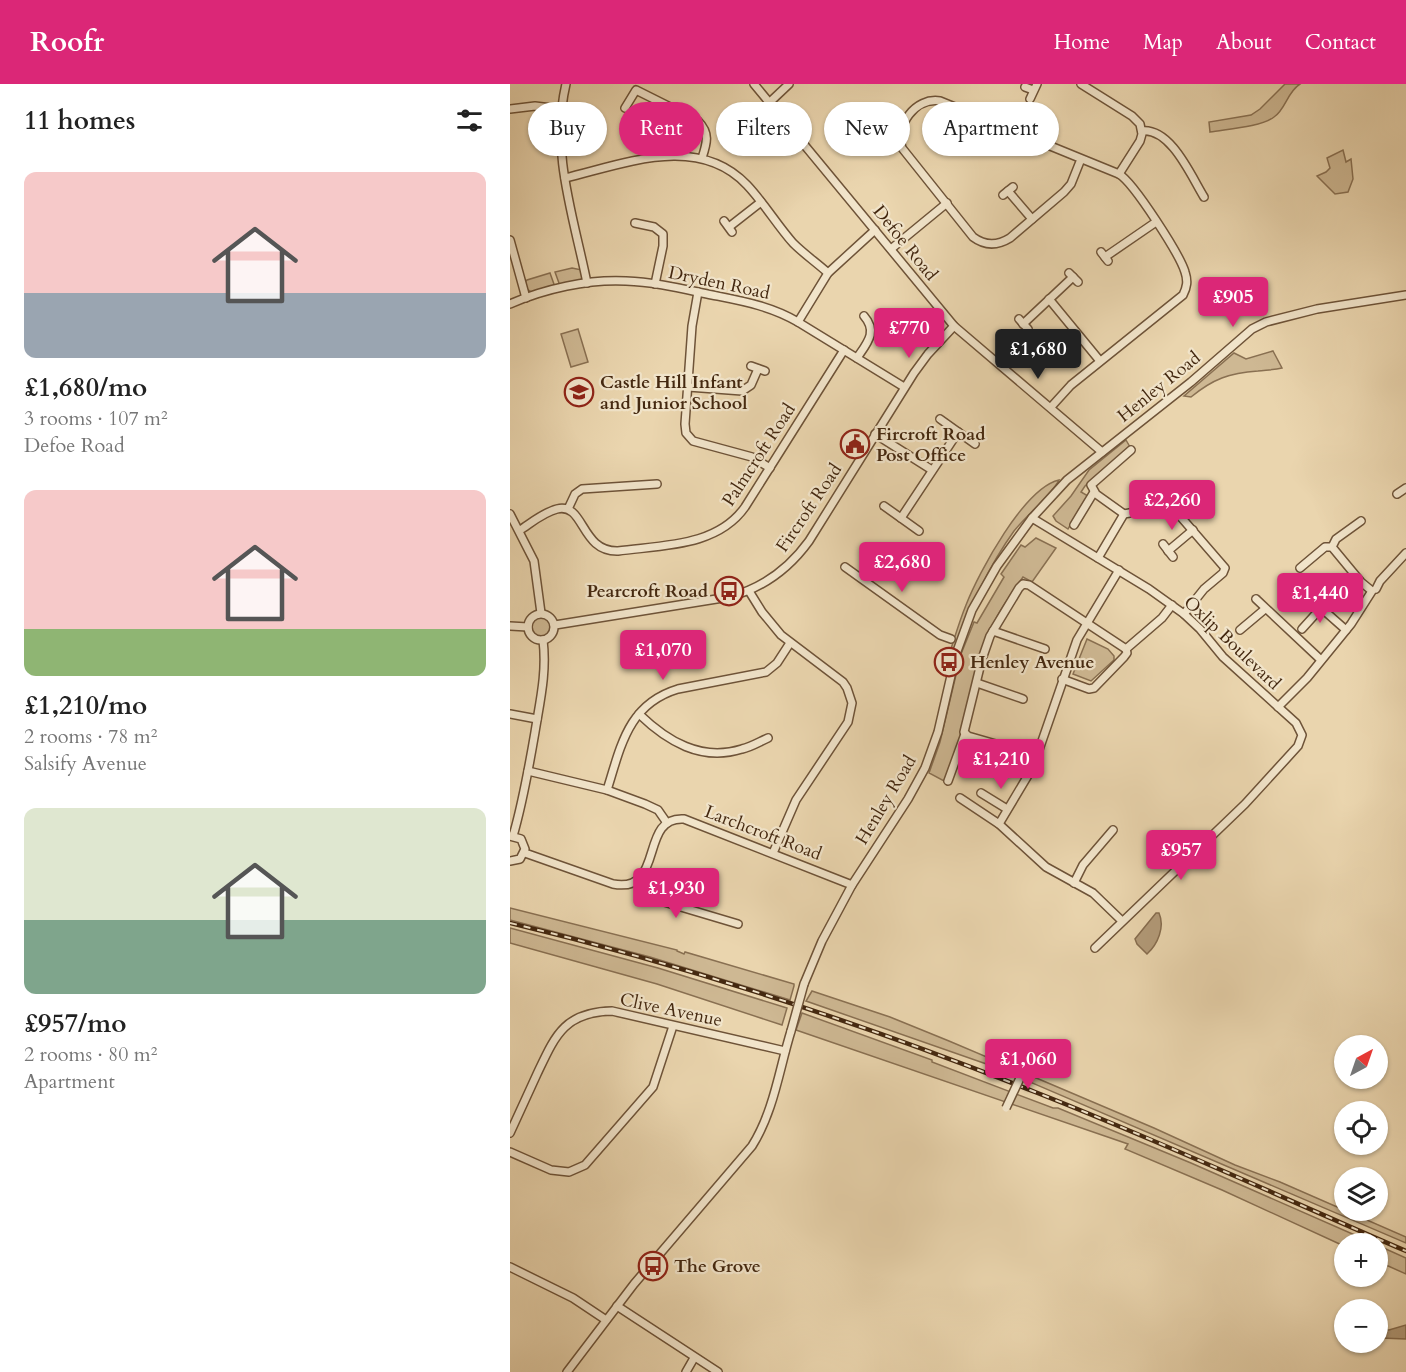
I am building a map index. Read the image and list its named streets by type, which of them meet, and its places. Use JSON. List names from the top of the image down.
{
  "streets": {
    "street": [
      "Defoe Road",
      "Dryden Road",
      "Henley Road",
      "Palmcroft Road",
      "Fircroft Road",
      "Oxlip Boulevard",
      "Larchcroft Road",
      "Clive Avenue"
    ]
  },
  "crossings": [
    ["Defoe Road", "Henley Road"],
    ["Defoe Road", "Fircroft Road"],
    ["Dryden Road", "Palmcroft Road"],
    ["Dryden Road", "Fircroft Road"],
    ["Henley Road", "Oxlip Boulevard"],
    ["Henley Road", "Larchcroft Road"],
    ["Henley Road", "Clive Avenue"]
  ],
  "places": {
    "school or university": ["Castle Hill Infant and Junior School"],
    "public building": ["Fircroft Road Post Office"],
    "bus stop": ["Pearcroft Road", "Henley Avenue", "The Grove"]
  },
  "north": "top right",
  "page": {
    "header": "Roofr",
    "nav": [
      "Home",
      "Map",
      "About",
      "Contact"
    ],
    "heading": "11 homes",
    "chip": [
      "Buy",
      "Rent",
      "Filters",
      "New",
      "Apartment"
    ],
    "list": [
      {
        "name": "£1,680/mo",
        "note": "3 rooms · 107 m² · Defoe Road"
      },
      {
        "name": "£1,210/mo",
        "note": "2 rooms · 78 m² · Salsify Avenue"
      },
      {
        "name": "£957/mo",
        "note": "2 rooms · 80 m² · Apartment"
      }
    ],
    "price": [
      "£905",
      "£770",
      "£1,680",
      "£2,260",
      "£2,680",
      "£1,440",
      "£1,070",
      "£1,210",
      "£957",
      "£1,930",
      "£1,060"
    ],
    "map_buttons": ["+", "−"]
  }
}
